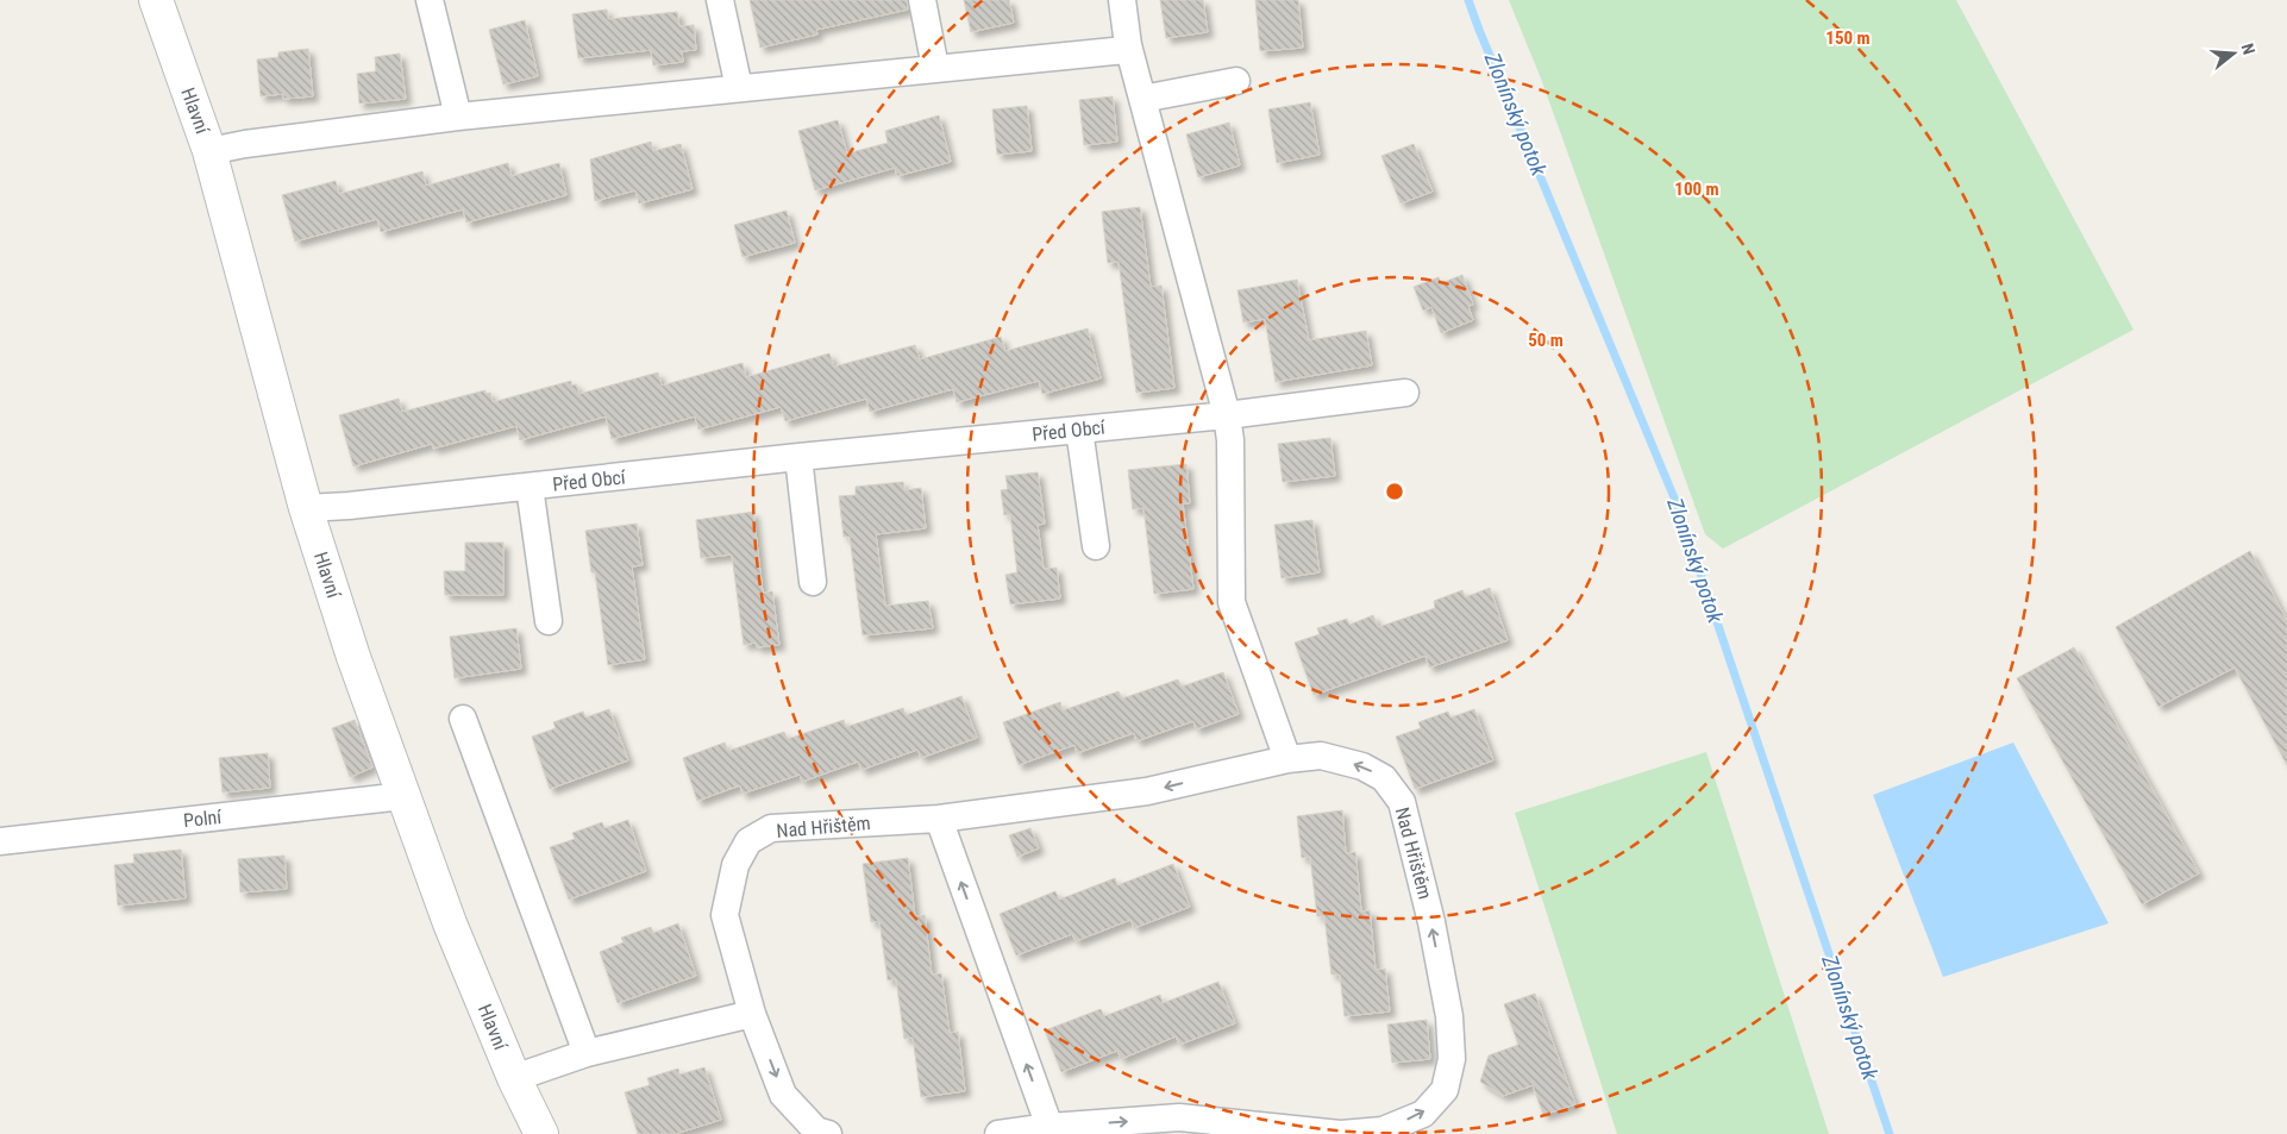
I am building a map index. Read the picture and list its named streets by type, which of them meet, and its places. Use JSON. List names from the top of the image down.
{
  "streets": {
    "street": [
      "Hlavní",
      "Před Obcí",
      "Polní",
      "Nad Hřištěm"
    ]
  },
  "crossings": [
    ["Hlavní", "Před Obcí"],
    ["Hlavní", "Polní"]
  ],
  "water": ["Zlonínský potok"],
  "north": "right",
  "rings": ["150 m", "100 m", "50 m"]
}
